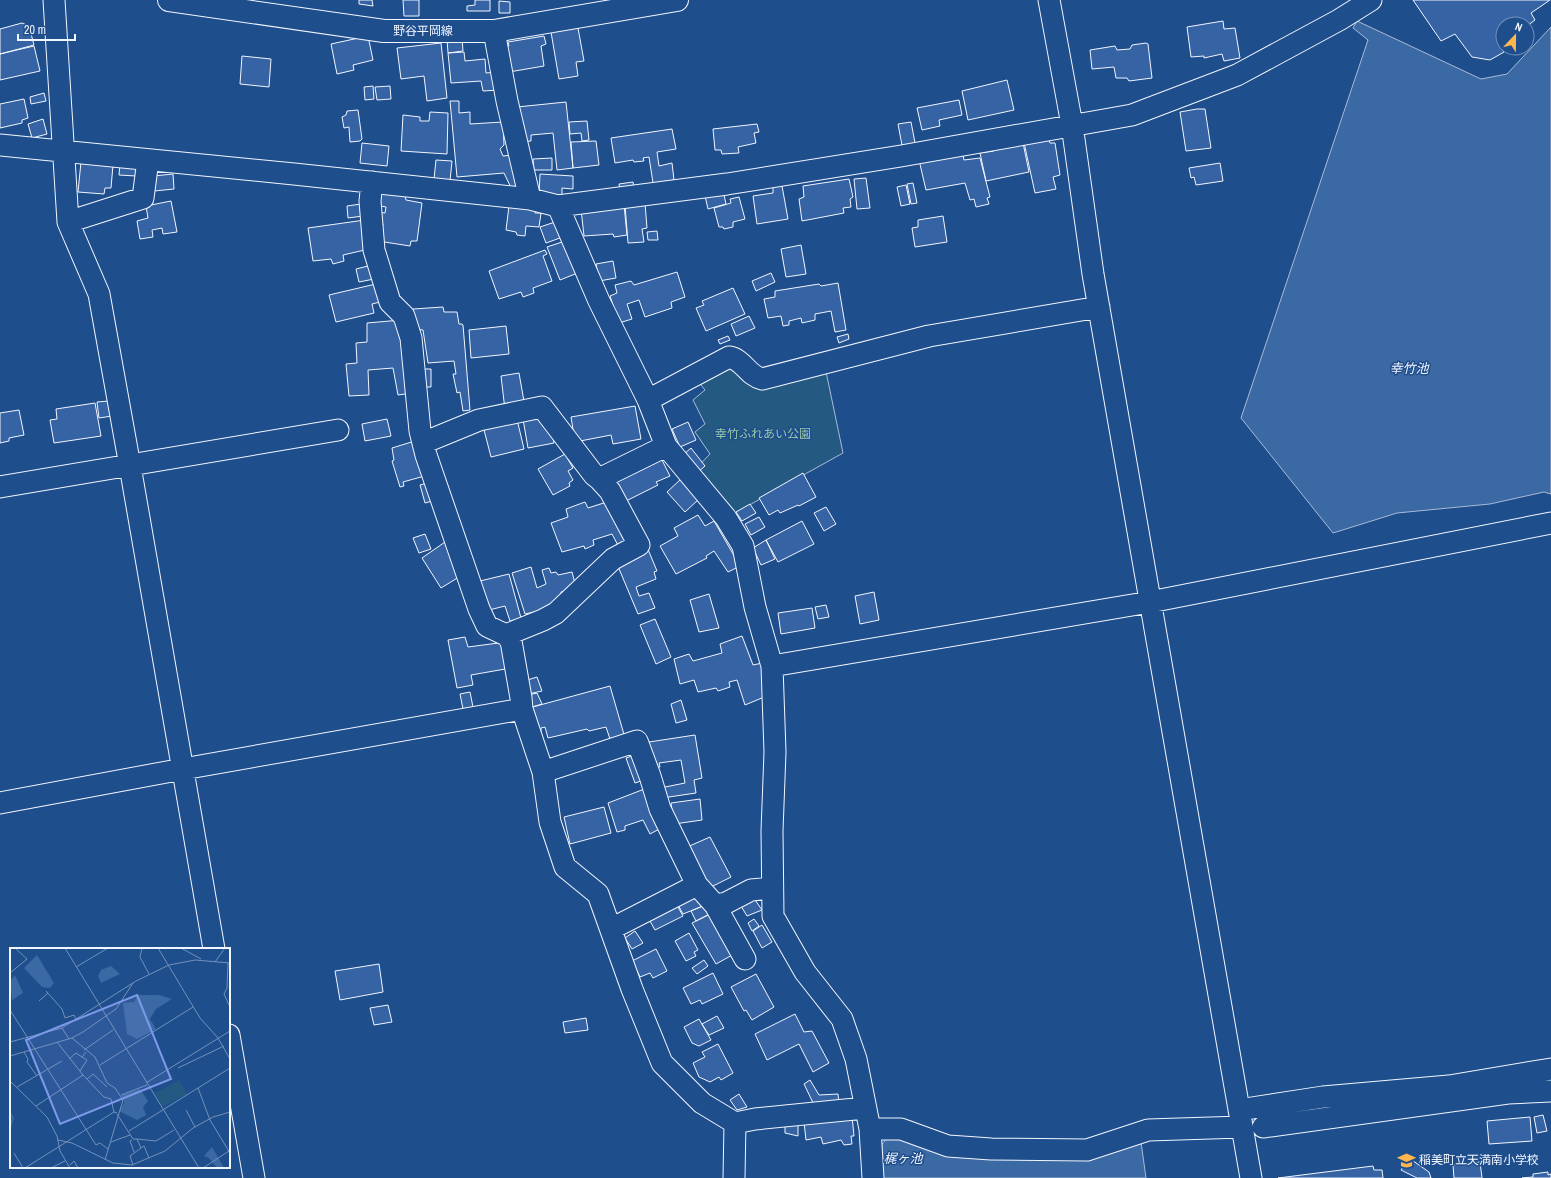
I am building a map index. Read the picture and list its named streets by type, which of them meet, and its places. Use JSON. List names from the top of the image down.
{
  "streets": {
    "main road": ["野谷平岡線"]
  },
  "water": ["幸竹池", "梶ヶ池"],
  "parks": ["幸竹ふれあい公園"],
  "places": {
    "school or university": ["稲美町立天満南小学校"]
  },
  "scale_bar": "20 m",
  "north": "top"
}
